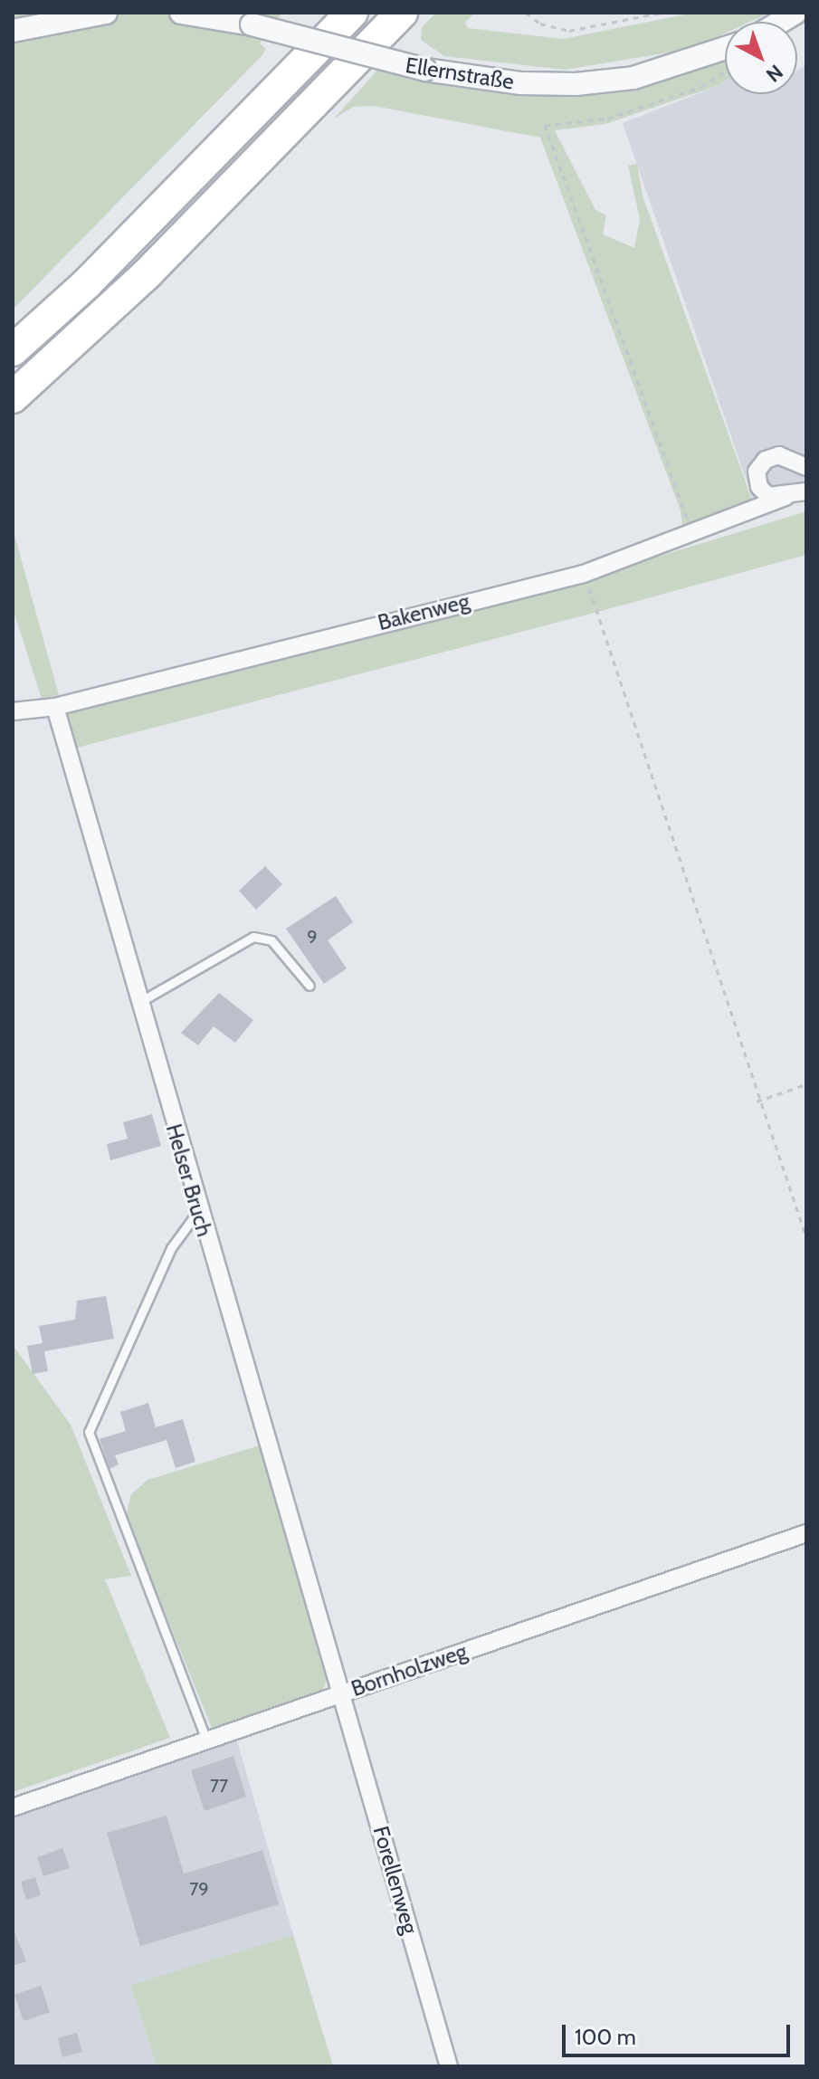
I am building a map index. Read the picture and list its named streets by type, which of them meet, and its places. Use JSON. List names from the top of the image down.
{
  "streets": {
    "street": [
      "Ellernstraße",
      "Bakenweg",
      "Helser Bruch",
      "Bornholzweg",
      "Forellenweg"
    ]
  },
  "crossings": [
    ["Bakenweg", "Helser Bruch"],
    ["Helser Bruch", "Bornholzweg"],
    ["Helser Bruch", "Forellenweg"],
    ["Bornholzweg", "Forellenweg"]
  ],
  "house_numbers": ["9", "77", "79"],
  "scale_bar": "100 m",
  "north": "bottom right"
}
